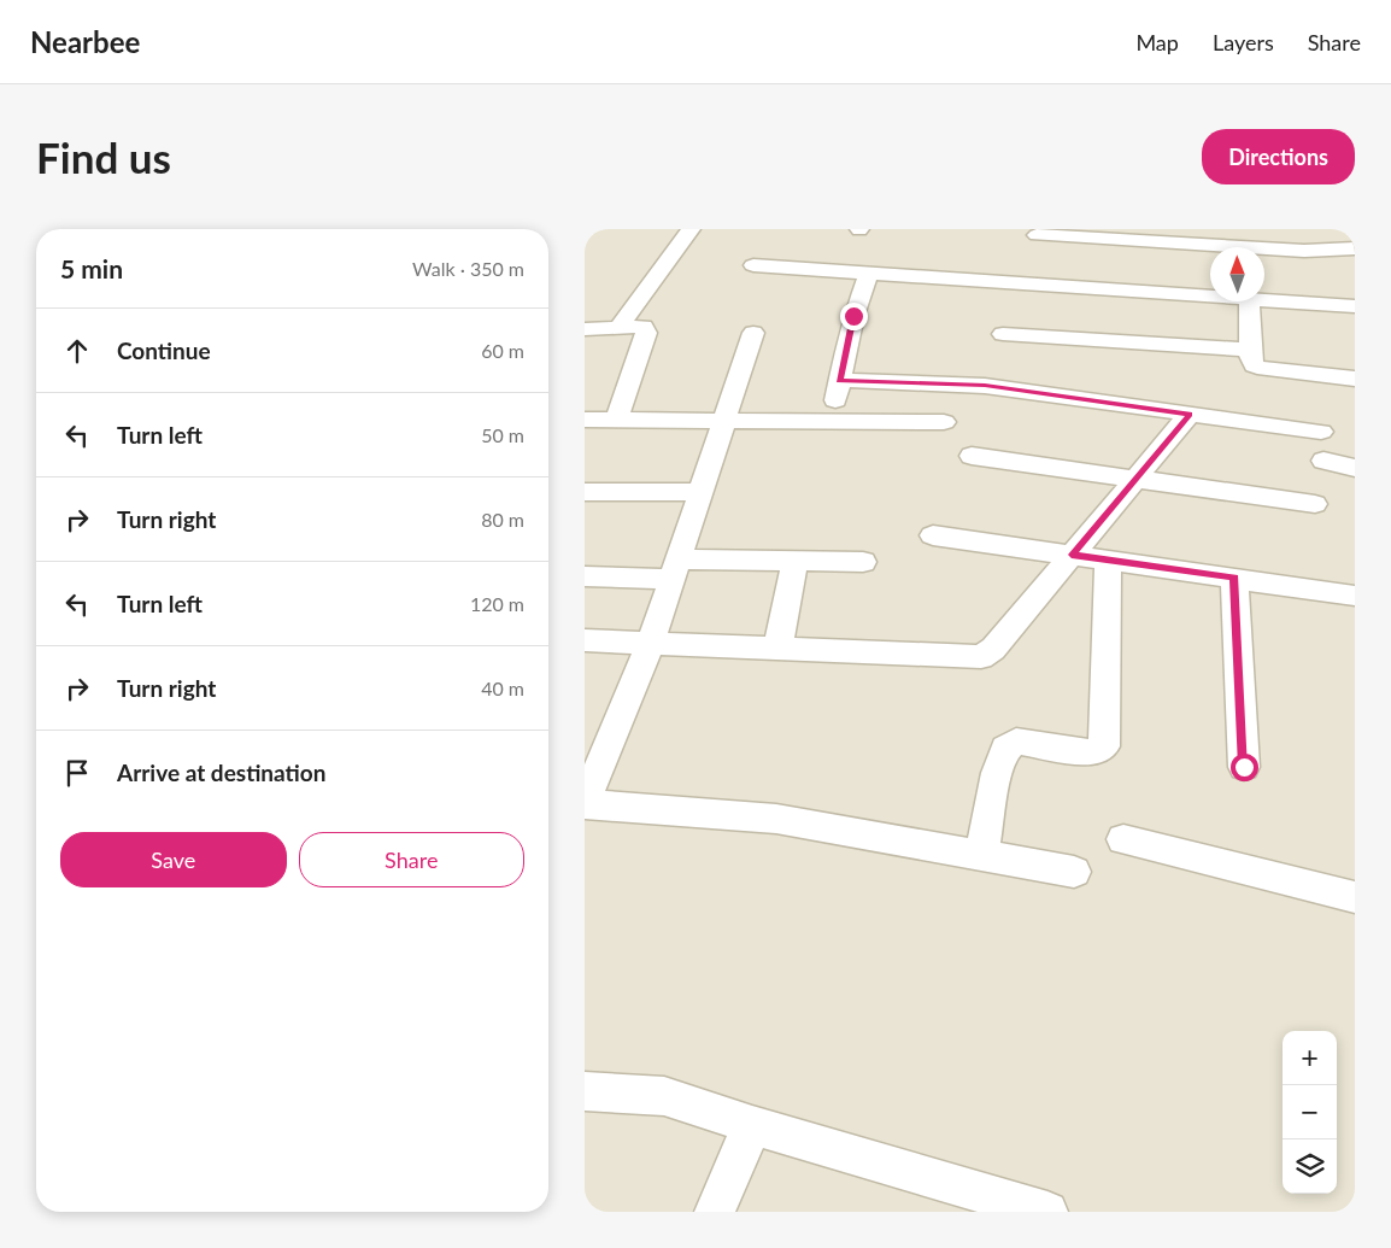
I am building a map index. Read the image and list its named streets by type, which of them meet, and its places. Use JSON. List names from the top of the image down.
{
  "north": "top",
  "page": {
    "header": "Nearbee",
    "nav": ["Map", "Layers", "Share"],
    "buttons": [
      "Directions",
      ["Save", "Share"]
    ],
    "title": "Find us",
    "heading": ["5 min", "Walk · 350 m"],
    "list": [
      ["Continue", "60 m"],
      ["Turn left", "50 m"],
      ["Turn right", "80 m"],
      ["Turn left", "120 m"],
      ["Turn right", "40 m"],
      "Arrive at destination"
    ],
    "map_buttons": ["+", "−"]
  }
}
